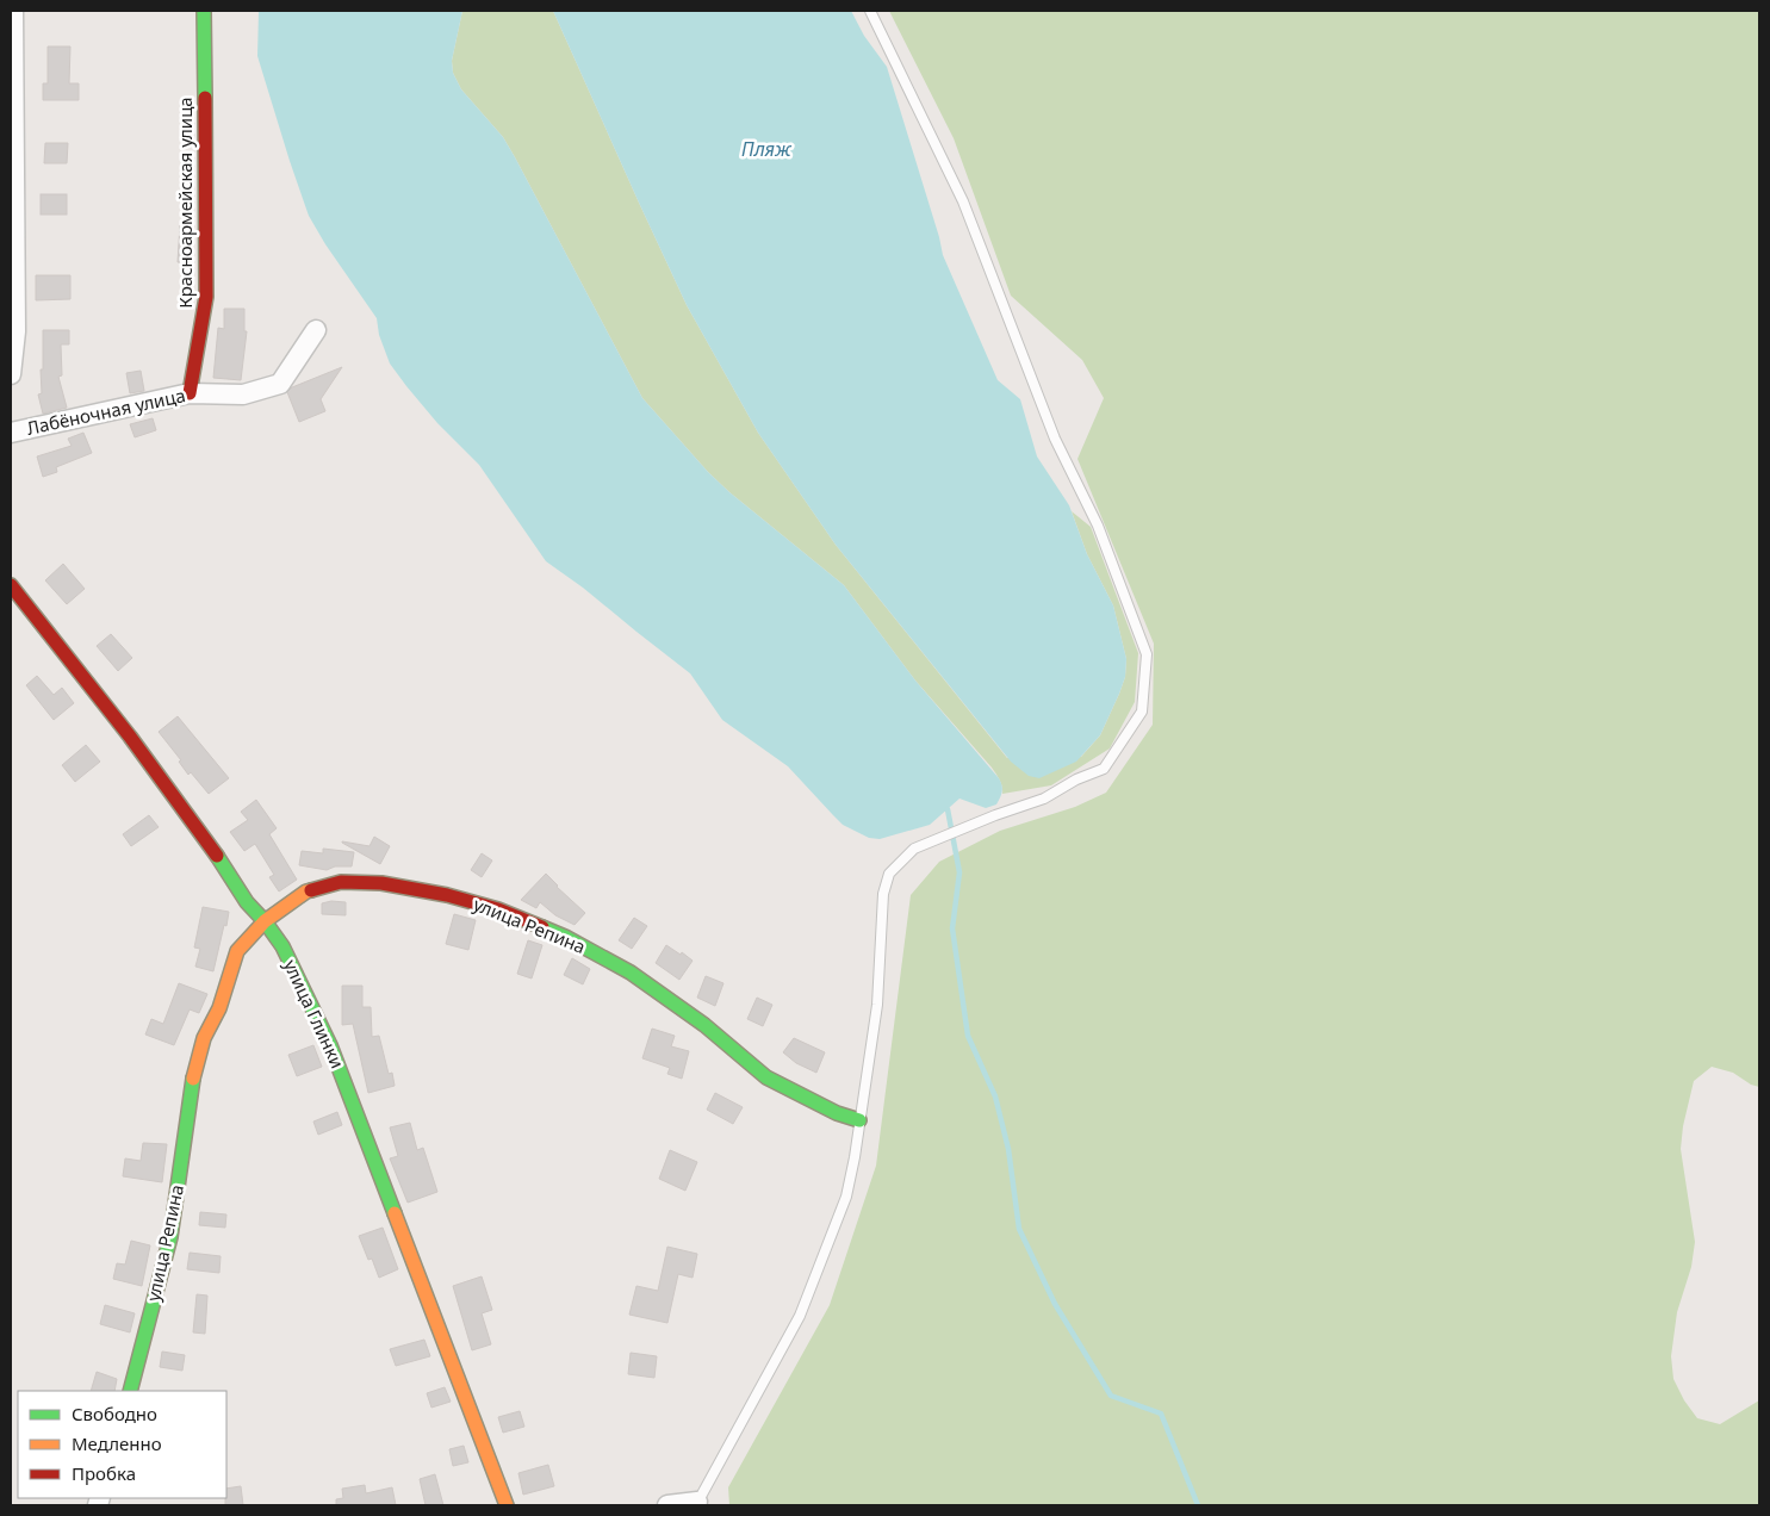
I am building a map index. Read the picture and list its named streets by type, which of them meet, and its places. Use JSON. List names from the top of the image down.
{
  "streets": {
    "street": [
      "Красноармейская улица",
      "Лабёночная улица",
      "улица Репина",
      "улица Глинки"
    ]
  },
  "crossings": [
    ["Красноармейская улица", "Лабёночная улица"],
    ["улица Репина", "улица Глинки"]
  ],
  "water": ["Пляж"],
  "legend": ["Свободно", "Медленно", "Пробка"]
}
